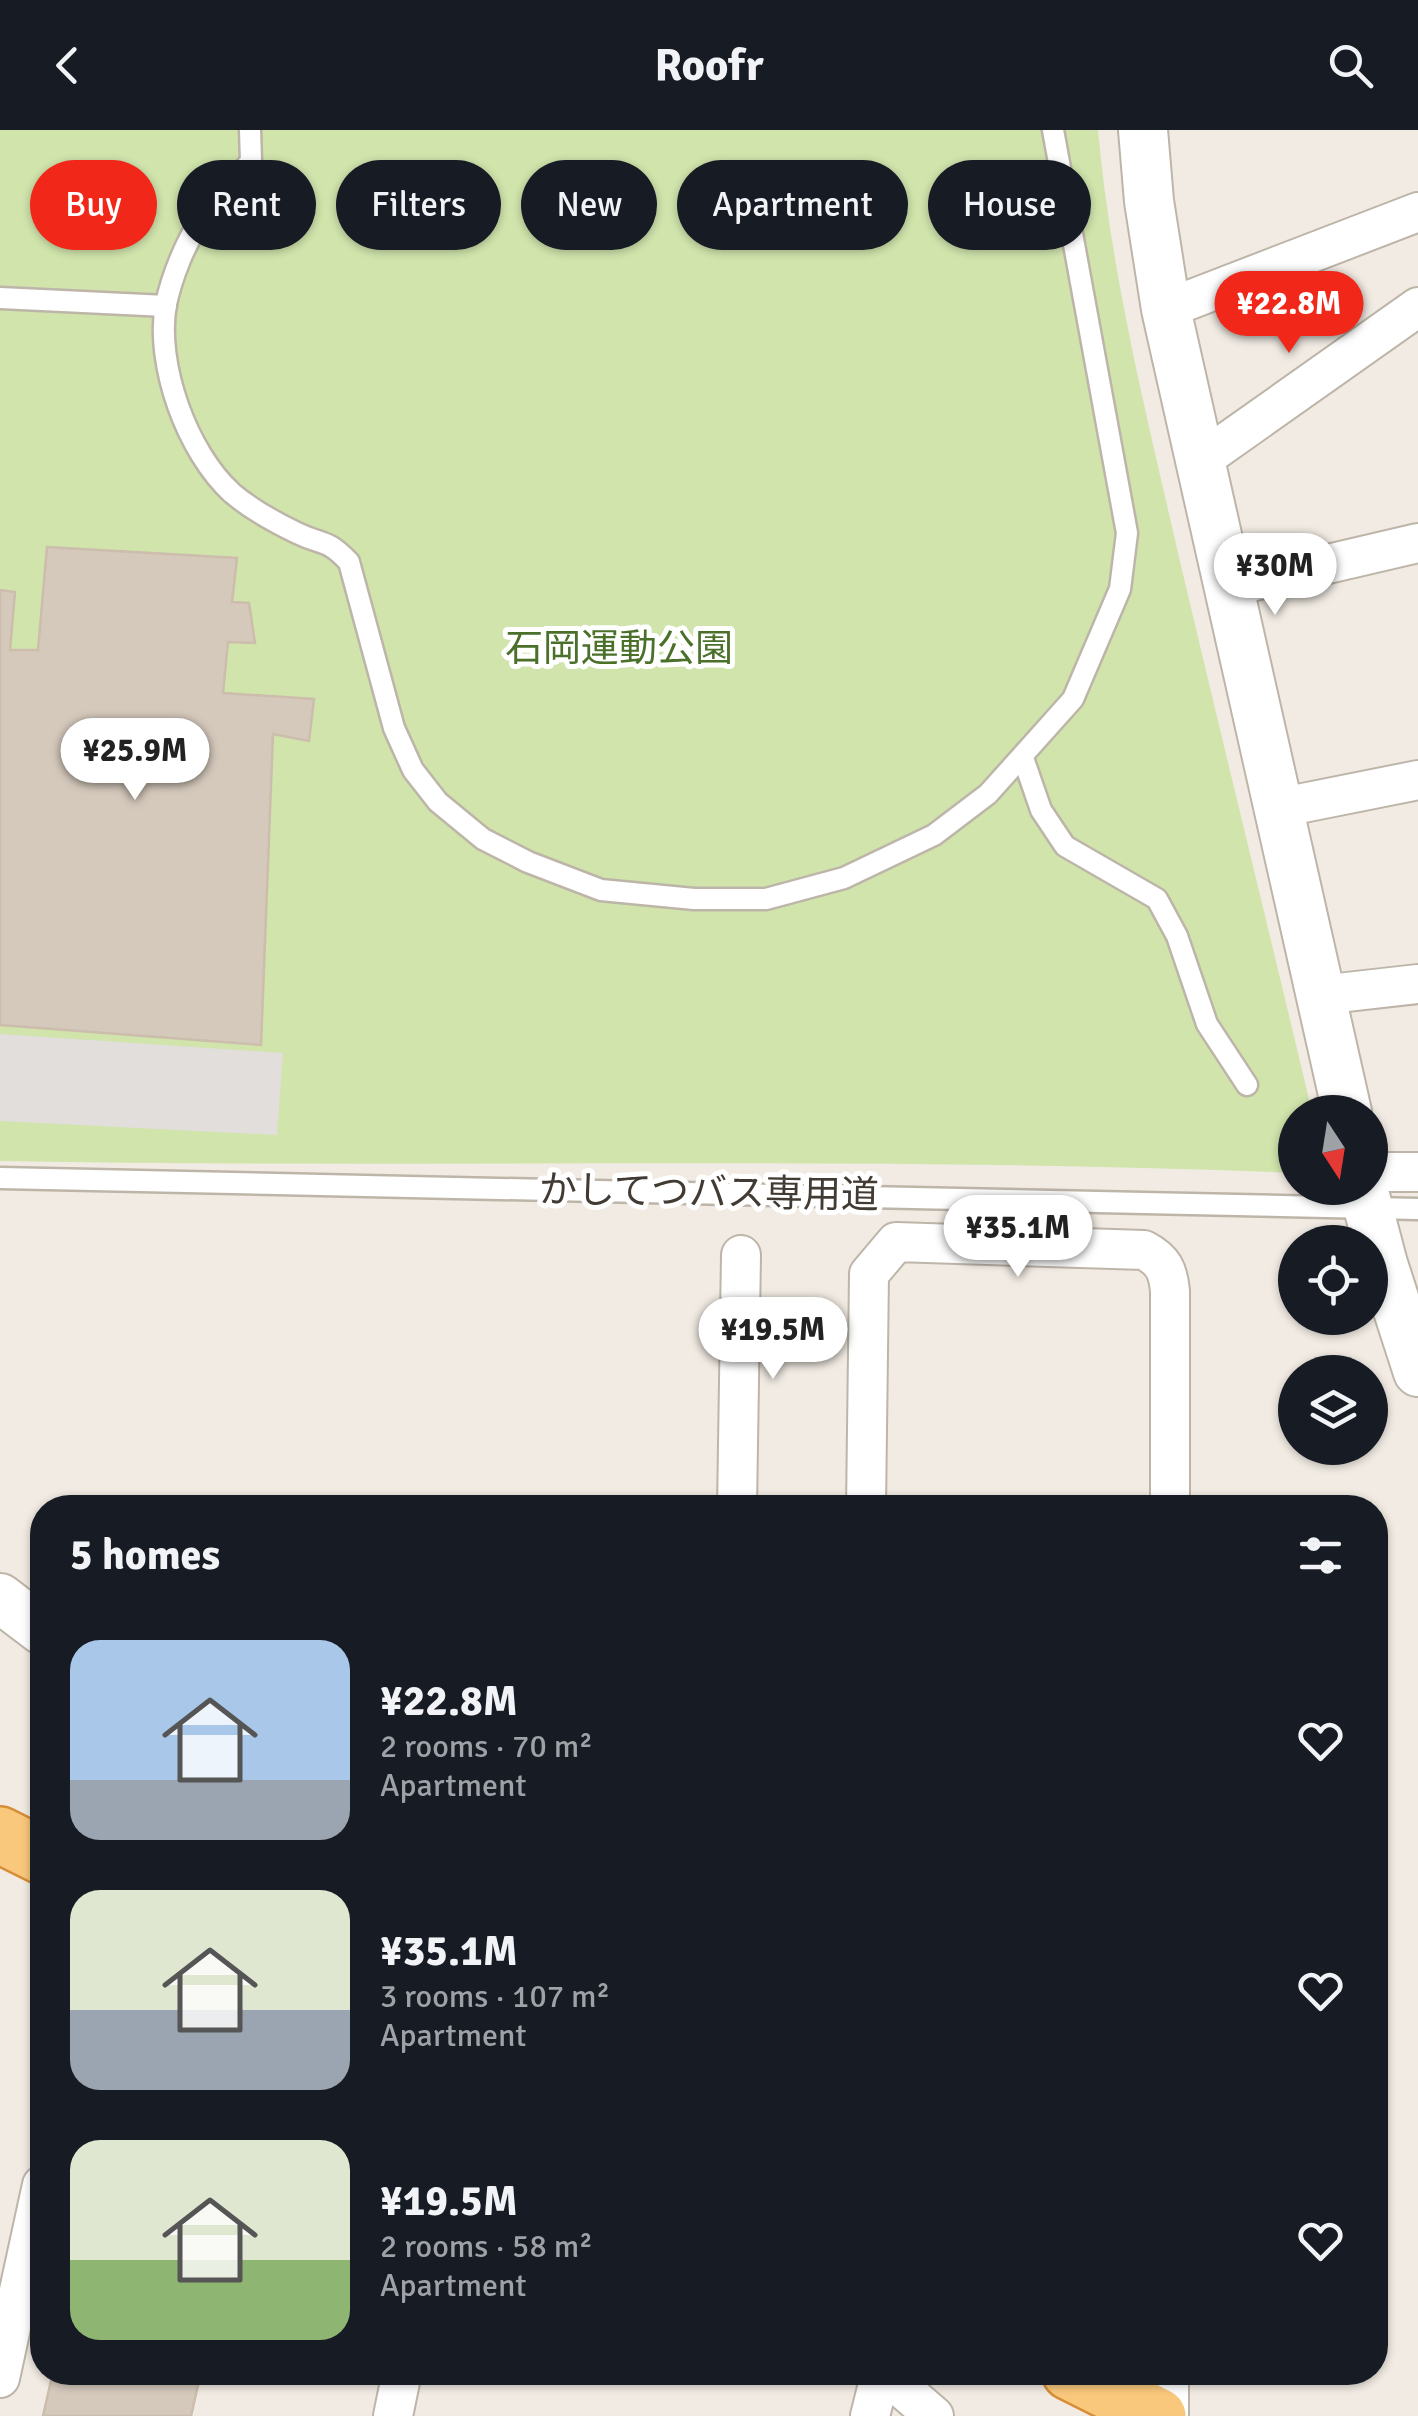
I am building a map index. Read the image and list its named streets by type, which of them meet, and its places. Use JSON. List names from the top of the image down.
{
  "streets": {
    "lane": ["かしてつバス専用道"]
  },
  "parks": ["石岡運動公園"],
  "north": "bottom",
  "page": {
    "header": "Roofr",
    "chip": [
      "Buy",
      "Rent",
      "Filters",
      "New",
      "Apartment",
      "House"
    ],
    "price": [
      "¥22.8M",
      "¥30M",
      "¥25.9M",
      "¥35.1M",
      "¥19.5M"
    ],
    "heading": "5 homes",
    "list": [
      {
        "name": "¥22.8M",
        "note": "2 rooms · 70 m² · Apartment"
      },
      {
        "name": "¥35.1M",
        "note": "3 rooms · 107 m² · Apartment"
      },
      {
        "name": "¥19.5M",
        "note": "2 rooms · 58 m² · Apartment"
      }
    ]
  }
}
